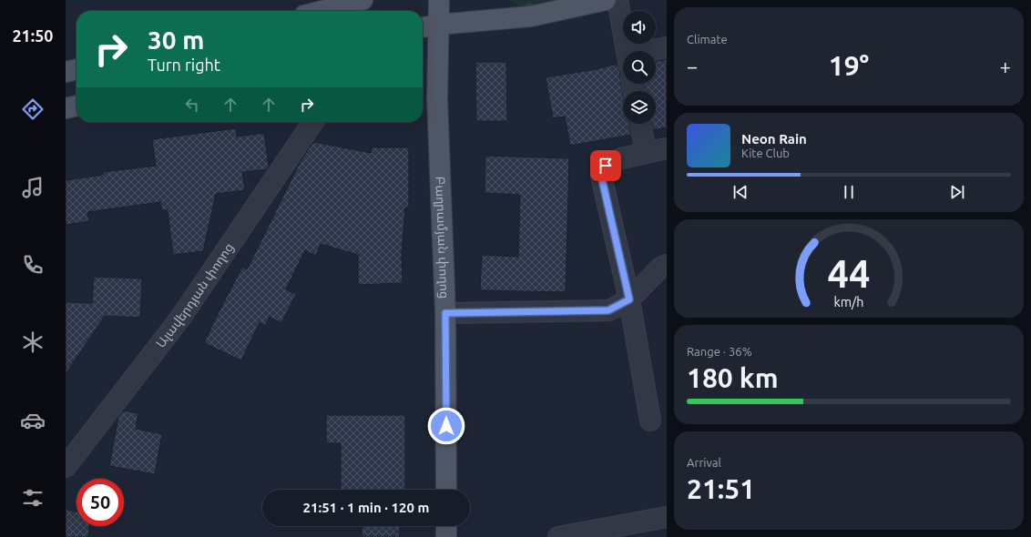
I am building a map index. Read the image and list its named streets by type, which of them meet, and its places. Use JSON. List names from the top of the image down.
{
  "streets": {
    "main road": ["Բաղրամյան փողոց"],
    "street": ["Ալավերդյան փողոց"]
  },
  "page": {
    "tabs": "21:50",
    "tile": [
      "Climate",
      ["Range · 36%", "180 km"],
      ["Arrival", "21:51"]
    ],
    "turn": ["30 m", "Turn right"],
    "heat": ["−", "19°", "+"],
    "song": ["Neon Rain", "Kite Club"],
    "limit": "50",
    "trip": "21:51 · 1 min · 120 m",
    "gauge": ["44", "km/h"]
  }
}
